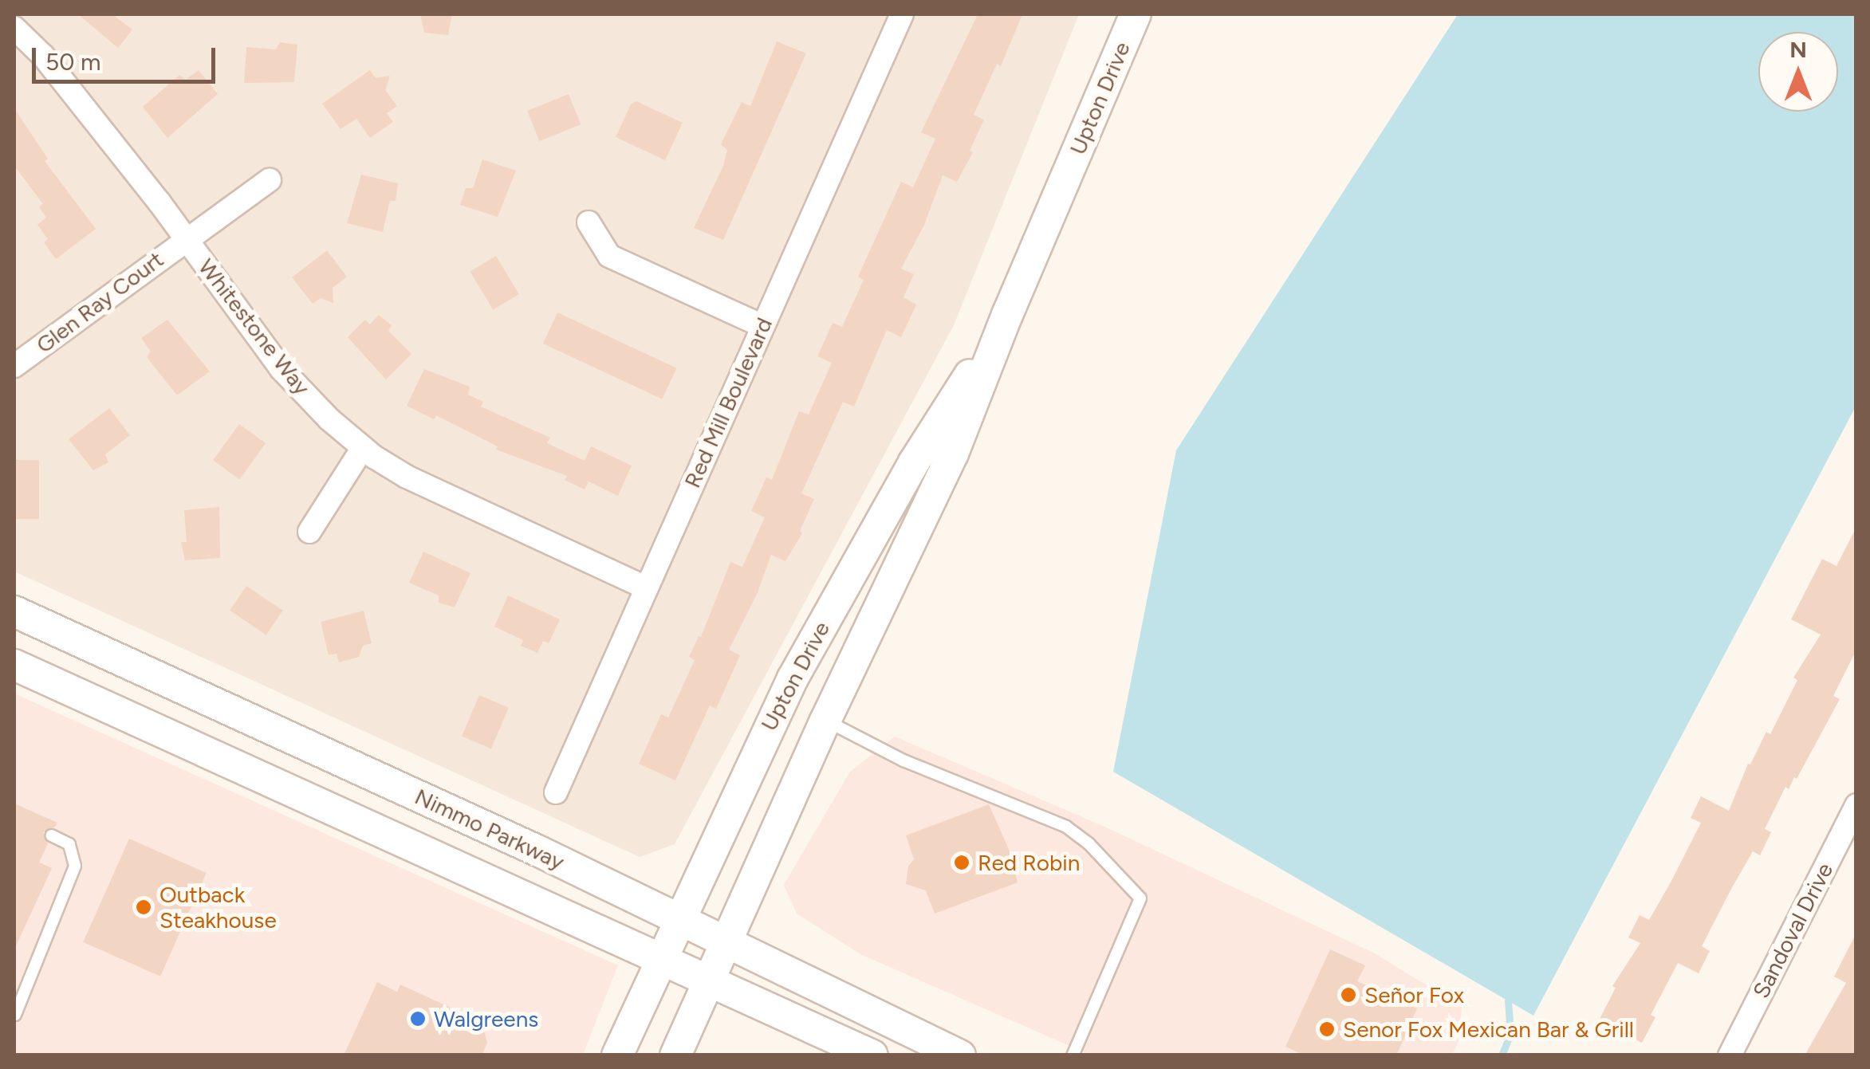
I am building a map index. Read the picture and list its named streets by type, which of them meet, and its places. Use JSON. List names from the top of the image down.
{
  "streets": {
    "main road": ["Upton Drive", "Nimmo Parkway"],
    "street": [
      "Glen Ray Court",
      "Whitestone Way",
      "Red Mill Boulevard",
      "Sandoval Drive"
    ]
  },
  "crossings": [
    ["Upton Drive", "Nimmo Parkway"],
    ["Glen Ray Court", "Whitestone Way"],
    ["Whitestone Way", "Red Mill Boulevard"]
  ],
  "places": [
    "Red Robin",
    "Outback Steakhouse",
    "Señor Fox",
    "Walgreens",
    "Senor Fox Mexican Bar & Grill"
  ],
  "scale_bar": "50 m",
  "north": "top"
}
